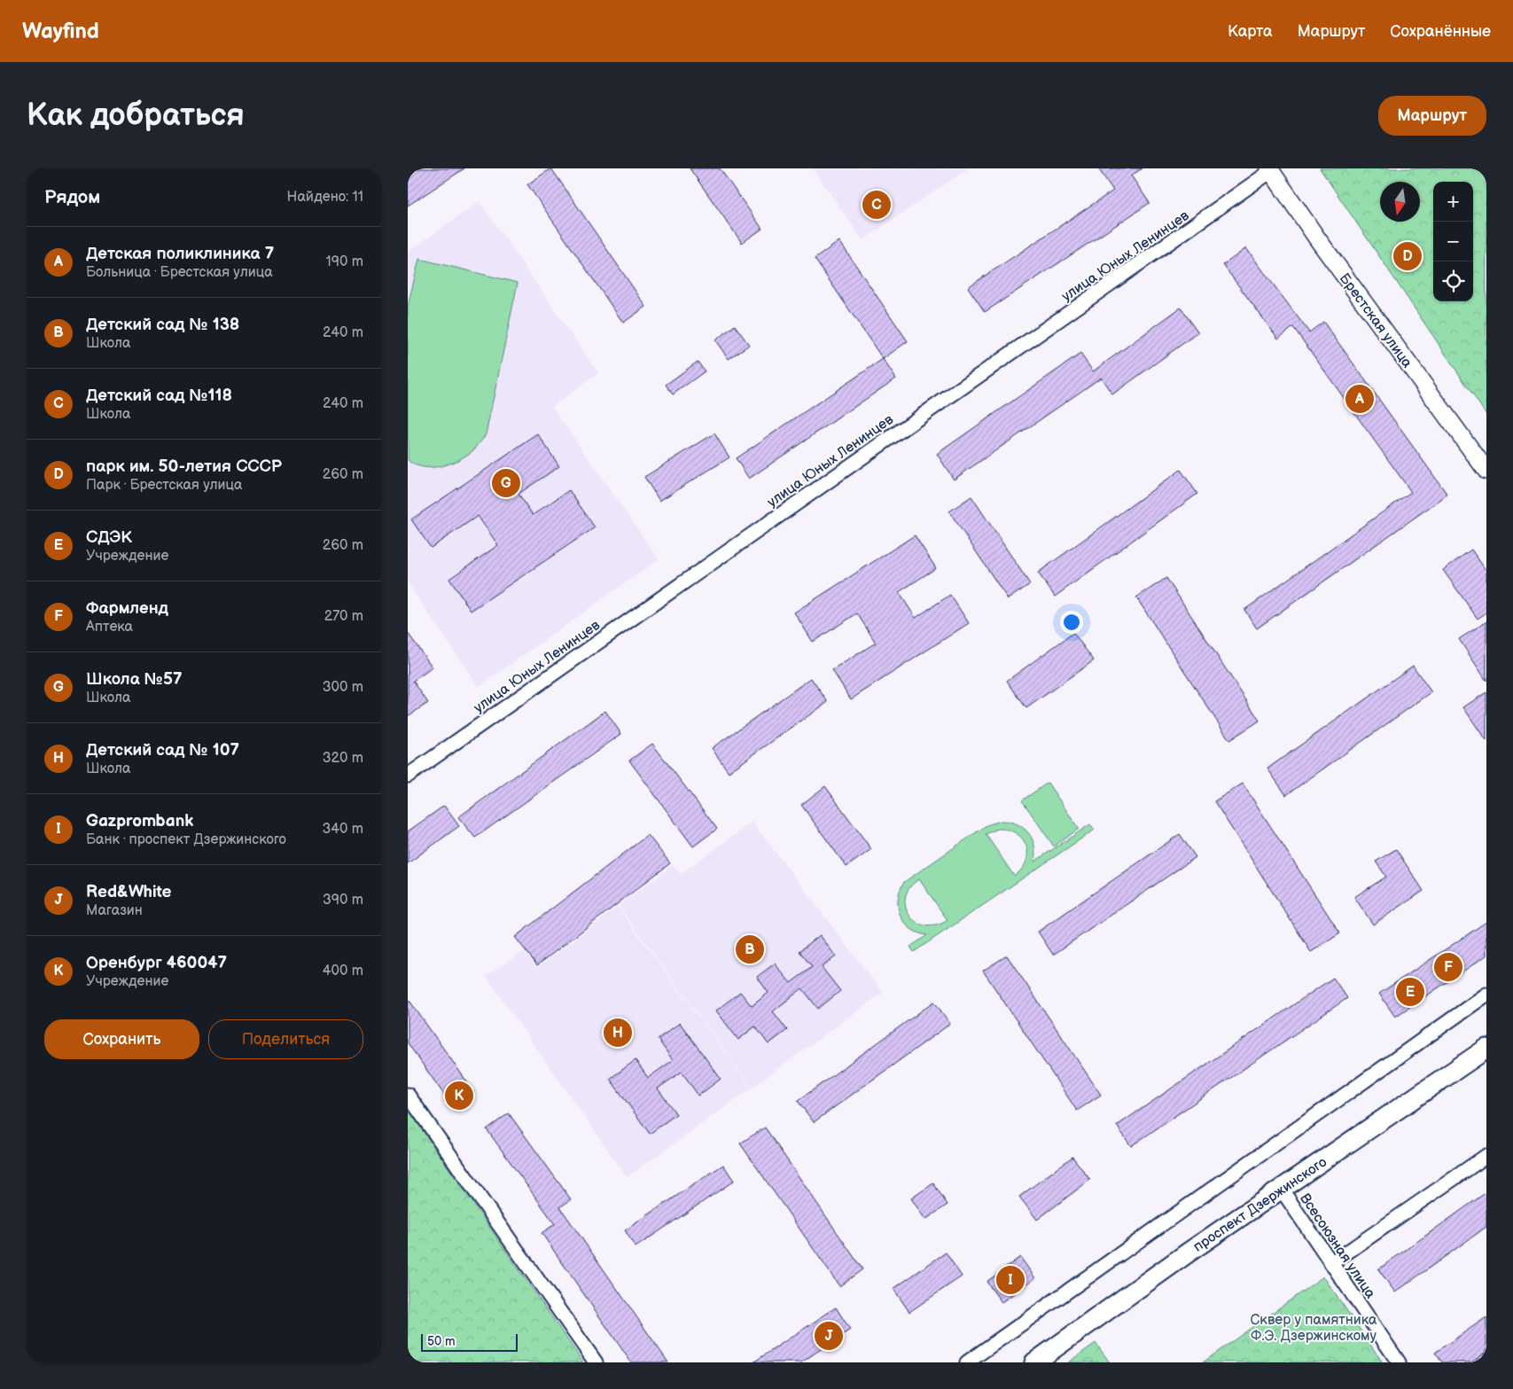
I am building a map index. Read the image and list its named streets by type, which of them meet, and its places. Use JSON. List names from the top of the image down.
{
  "streets": {
    "main road": ["проспект Дзержинского"],
    "street": ["улица Юных Ленинцев", "Брестская улица", "Всесоюзная улица"]
  },
  "crossings": [
    ["улица Юных Ленинцев", "Брестская улица"],
    ["проспект Дзержинского", "Всесоюзная улица"]
  ],
  "parks": ["Сквер у памятника Ф.Э. Дзержинскому"],
  "scale_bar": "50 m",
  "north": "bottom",
  "page": {
    "header": "Wayfind",
    "nav": ["Карта", "Маршрут", "Сохранённые"],
    "buttons": [
      "Маршрут",
      ["Сохранить", "Поделиться"]
    ],
    "title": "Как добраться",
    "heading": ["Рядом", "Найдено: 11"],
    "map_buttons": ["+", "−"],
    "pins": [
      "C",
      "D",
      "A",
      "G",
      "B",
      "F",
      "E",
      "H",
      "K",
      "I",
      "J"
    ],
    "list": [
      {
        "mark": "A",
        "name": "Детская поликлиника 7",
        "note": "Больница · Брестская улица",
        "value": "190 m"
      },
      {
        "mark": "B",
        "name": "Детский сад № 138",
        "note": "Школа",
        "value": "240 m"
      },
      {
        "mark": "C",
        "name": "Детский сад №118",
        "note": "Школа",
        "value": "240 m"
      },
      {
        "mark": "D",
        "name": "парк им. 50-летия СССР",
        "note": "Парк · Брестская улица",
        "value": "260 m"
      },
      {
        "mark": "E",
        "name": "СДЭК",
        "note": "Учреждение",
        "value": "260 m"
      },
      {
        "mark": "F",
        "name": "Фармленд",
        "note": "Аптека",
        "value": "270 m"
      },
      {
        "mark": "G",
        "name": "Школа №57",
        "note": "Школа",
        "value": "300 m"
      },
      {
        "mark": "H",
        "name": "Детский сад № 107",
        "note": "Школа",
        "value": "320 m"
      },
      {
        "mark": "I",
        "name": "Gazprombank",
        "note": "Банк · проспект Дзержинского",
        "value": "340 m"
      },
      {
        "mark": "J",
        "name": "Red&White",
        "note": "Магазин",
        "value": "390 m"
      },
      {
        "mark": "K",
        "name": "Оренбург 460047",
        "note": "Учреждение",
        "value": "400 m"
      }
    ],
    "scale": "50 m"
  }
}
